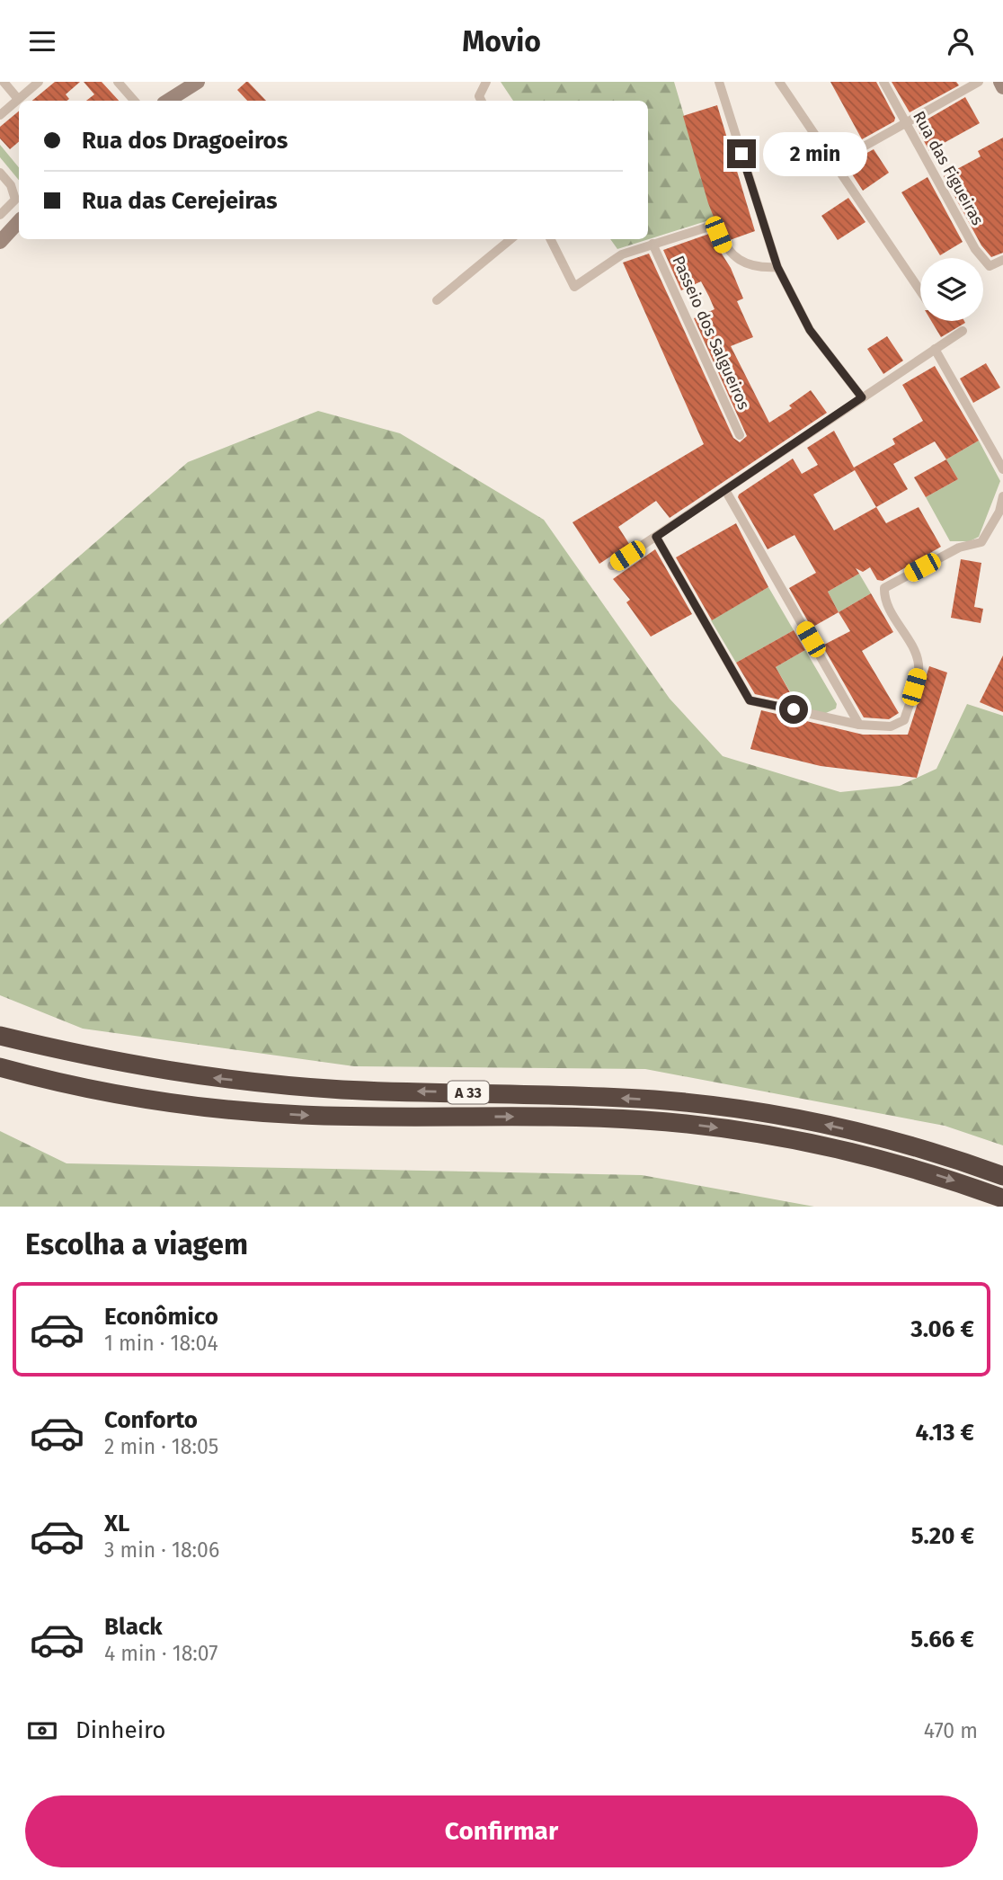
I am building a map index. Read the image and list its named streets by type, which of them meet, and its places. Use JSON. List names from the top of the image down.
{
  "streets": {
    "highway": ["A 33"],
    "street": ["Rua das Figueiras", "Passeio dos Salgueiros"]
  },
  "page": {
    "header": "Movio",
    "banner": ["Rua dos Dragoeiros", "Rua das Cerejeiras"],
    "bubble": "2 min",
    "heading": "Escolha a viagem",
    "list": [
      {
        "name": "Econômico",
        "note": "1 min · 18:04",
        "value": "3.06 €"
      },
      {
        "name": "Conforto",
        "note": "2 min · 18:05",
        "value": "4.13 €"
      },
      {
        "name": "XL",
        "note": "3 min · 18:06",
        "value": "5.20 €"
      },
      {
        "name": "Black",
        "note": "4 min · 18:07",
        "value": "5.66 €"
      }
    ],
    "pay": ["Dinheiro", "470 m"],
    "buttons": "Confirmar"
  }
}
